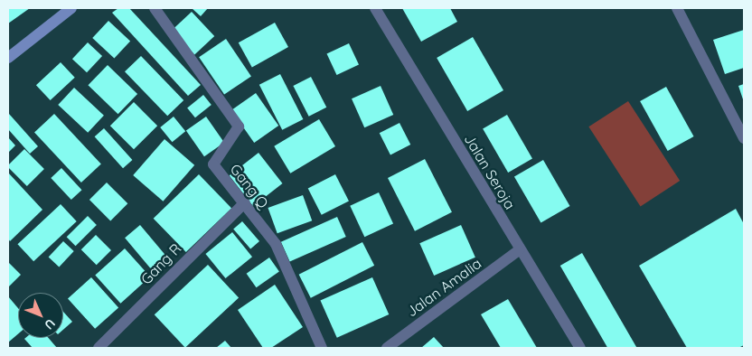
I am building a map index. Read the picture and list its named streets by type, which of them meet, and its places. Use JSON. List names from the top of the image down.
{
  "streets": {
    "street": [
      "Jalan Seroja",
      "Gang Q",
      "Gang R",
      "Jalan Amalia"
    ]
  },
  "crossings": [
    ["Jalan Seroja", "Jalan Amalia"],
    ["Gang Q", "Gang R"]
  ],
  "north": "bottom right"
}
